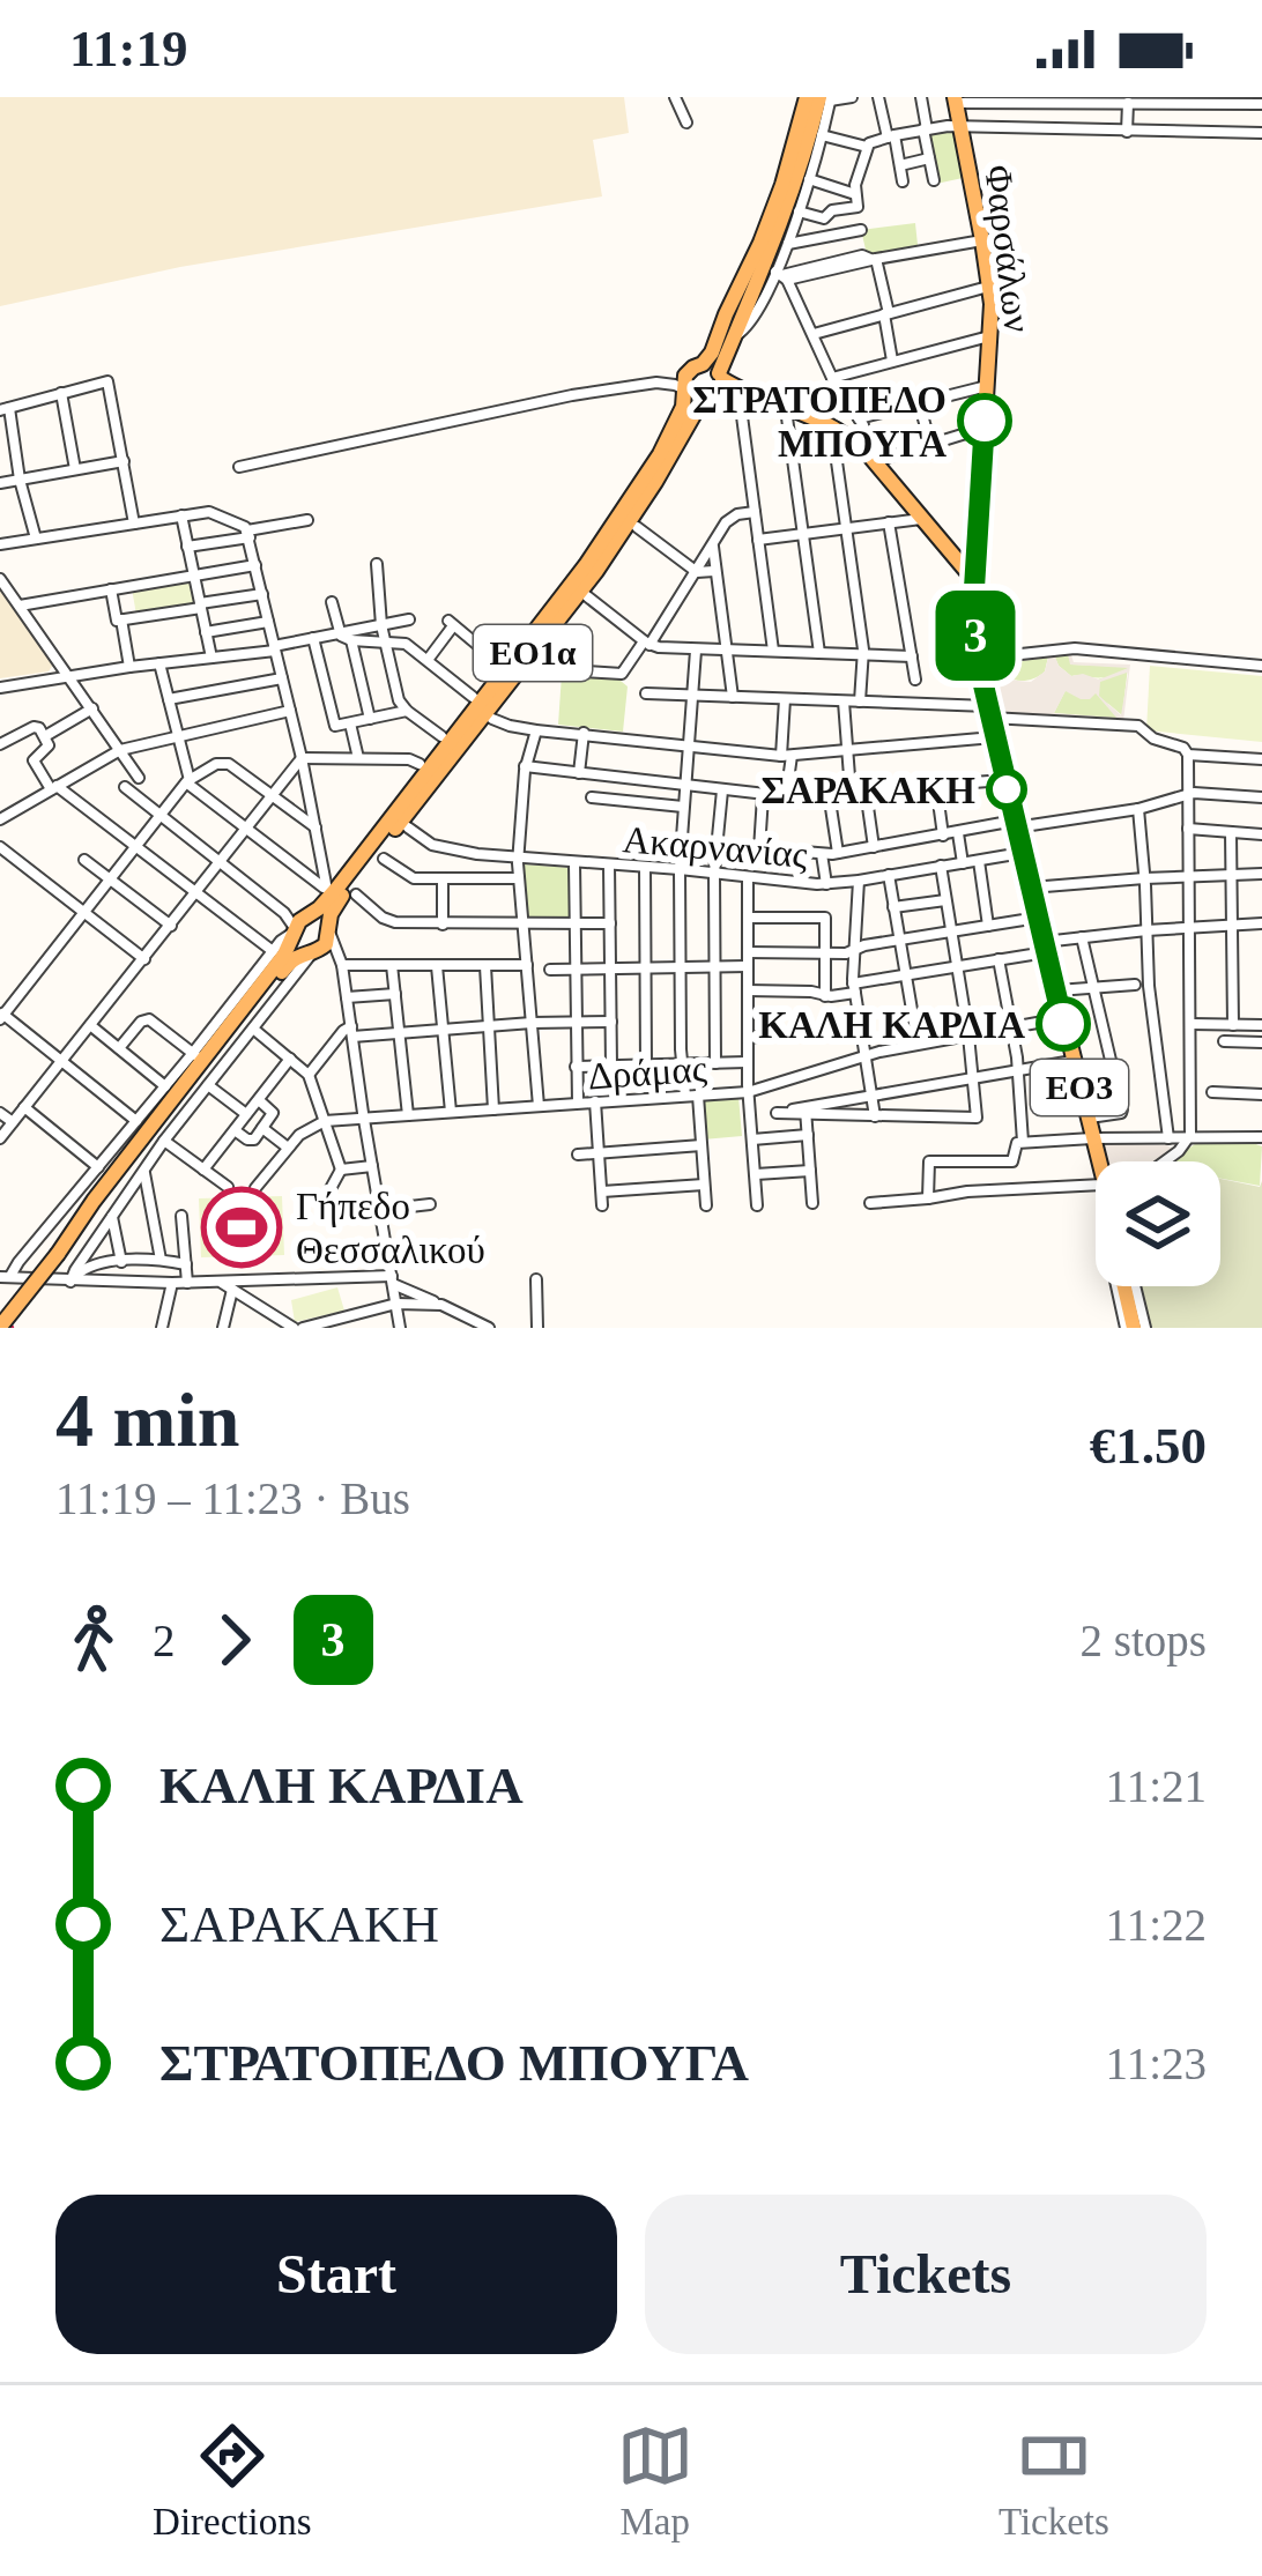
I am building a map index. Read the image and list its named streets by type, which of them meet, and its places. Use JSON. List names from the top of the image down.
{
  "streets": {
    "main road": ["Φαρσάλων", "ΕΟ1α", "ΕΟ3"],
    "street": ["Ακαρνανίας", "Δράμας"]
  },
  "crossings": [
    ["Φαρσάλων", "Ακαρνανίας"],
    ["Φαρσάλων", "Δράμας"]
  ],
  "places": {
    "other": ["ΣΤΡΑΤΟΠΕΔΟ ΜΠΟΥΓΑ", "ΣΑΡΑΚΑΚΗ", "ΚΑΛΗ ΚΑΡΔΙΑ"],
    "sports": ["Γήπεδο Θεσσαλικού"]
  },
  "lines": ["bus line 3"],
  "page": {
    "status": "11:19",
    "on_map": "3",
    "heading": ["4 min", "11:19 – 11:23 · Bus", "€1.50"],
    "legs": ["2", "3", "2 stops"],
    "list": [
      {
        "name": "ΚΑΛΗ ΚΑΡΔΙΑ",
        "value": "11:21"
      },
      {
        "name": "ΣΑΡΑΚΑΚΗ",
        "value": "11:22"
      },
      {
        "name": "ΣΤΡΑΤΟΠΕΔΟ ΜΠΟΥΓΑ",
        "value": "11:23"
      }
    ],
    "buttons": ["Start", "Tickets"],
    "tabs": ["Directions", "Map", "Tickets"]
  }
}
